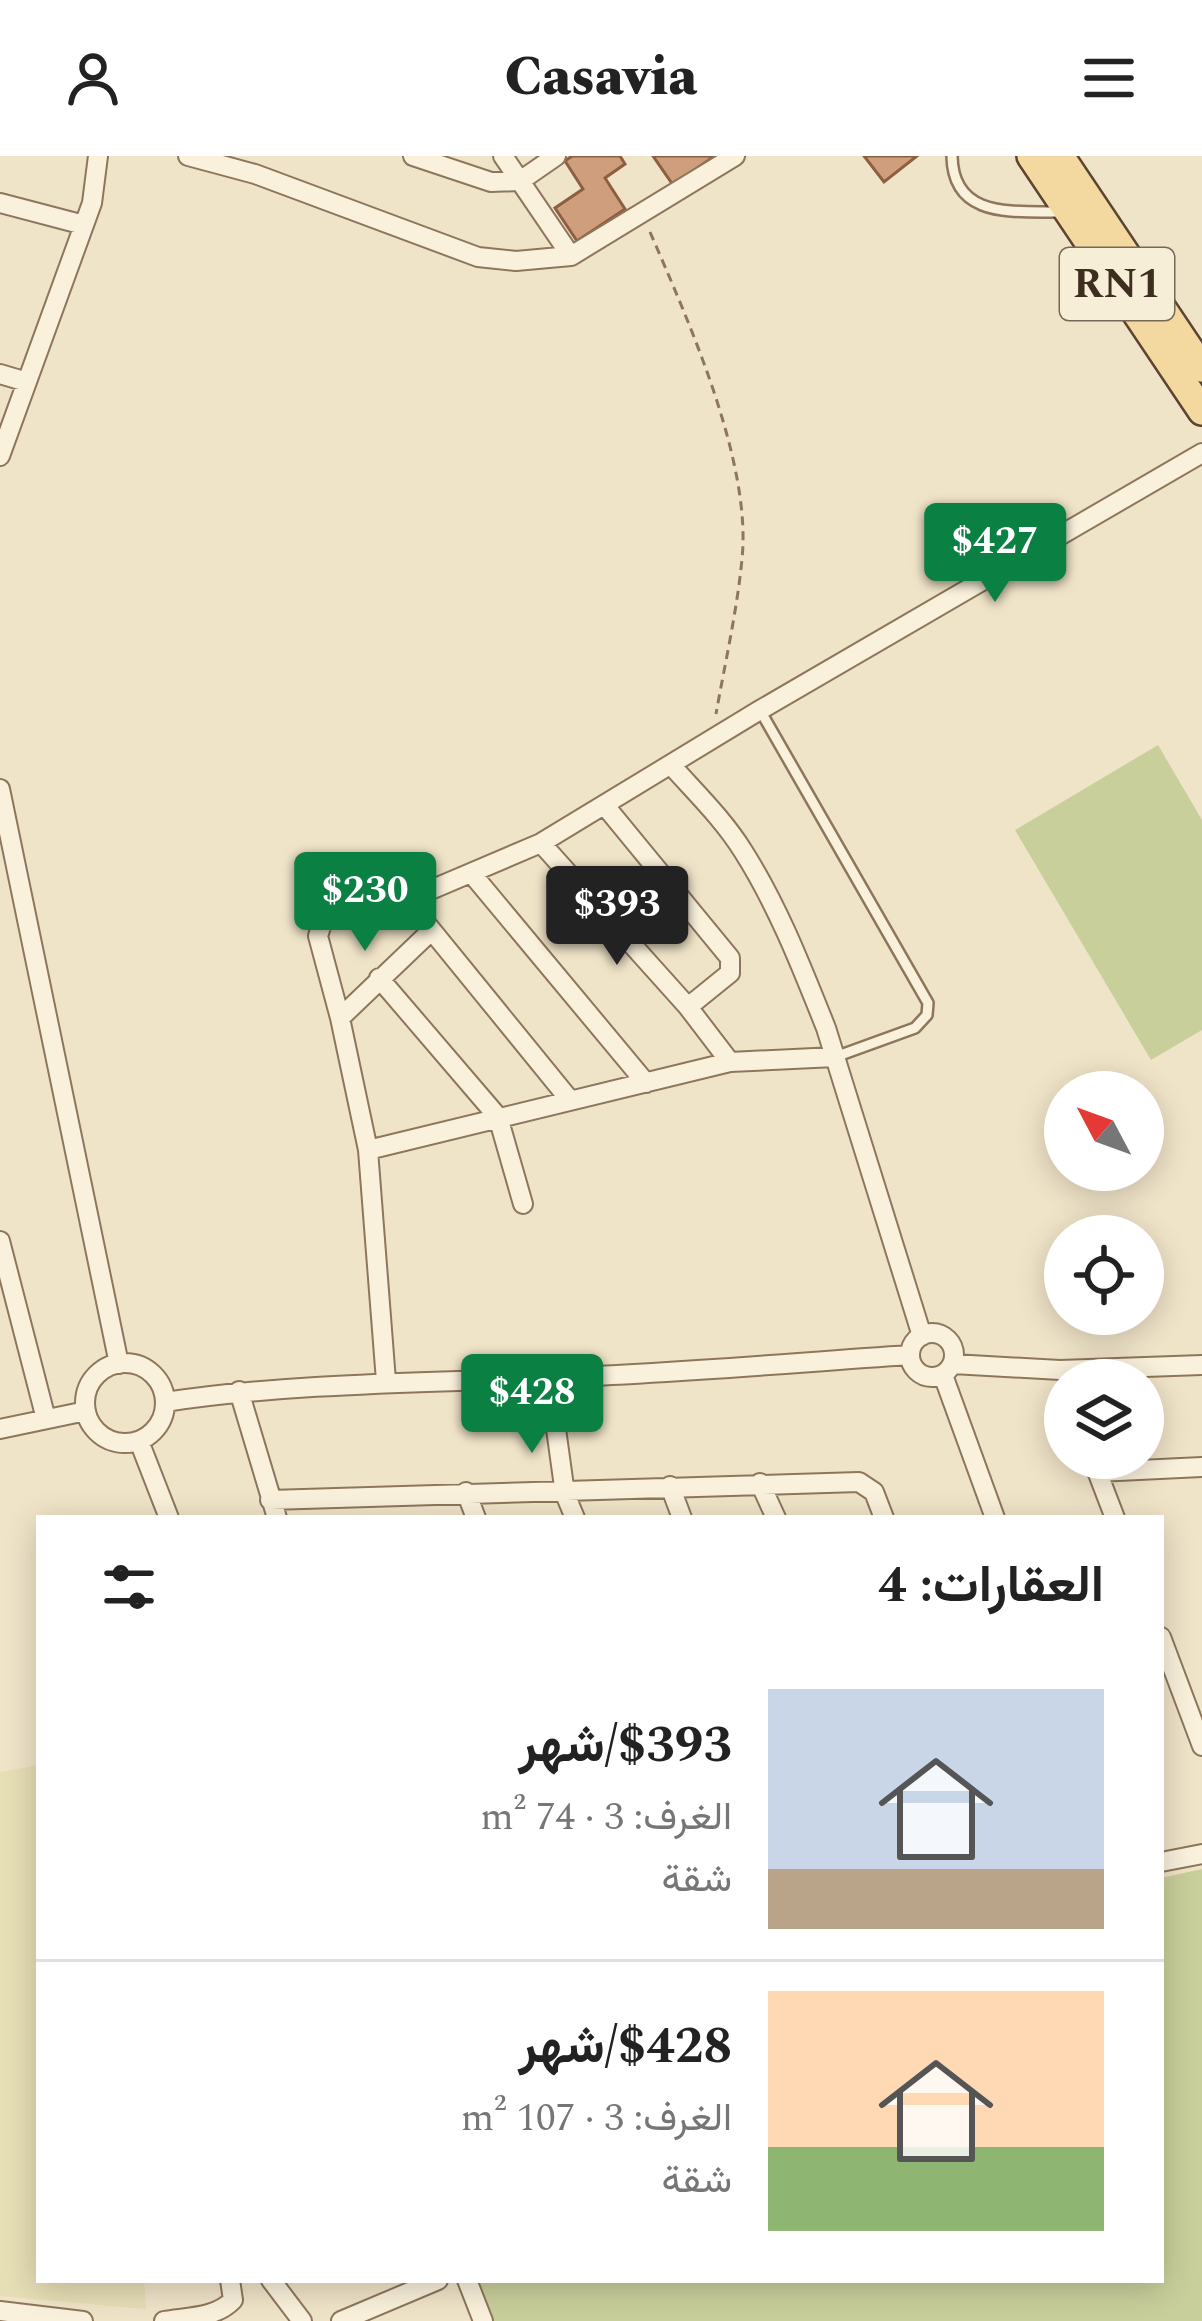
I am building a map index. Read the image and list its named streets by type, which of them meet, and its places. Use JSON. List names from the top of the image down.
{
  "streets": {
    "main road": ["RN1"]
  },
  "north": "top left",
  "page": {
    "header": "Casavia",
    "price": [
      "$427",
      "$230",
      "$393",
      "$428"
    ],
    "heading": "العقارات: 4",
    "list": [
      {
        "name": "$393/شهر",
        "note": "الغرف: 3 · 74 m² · شقة"
      },
      {
        "name": "$428/شهر",
        "note": "الغرف: 3 · 107 m² · شقة"
      }
    ]
  }
}
